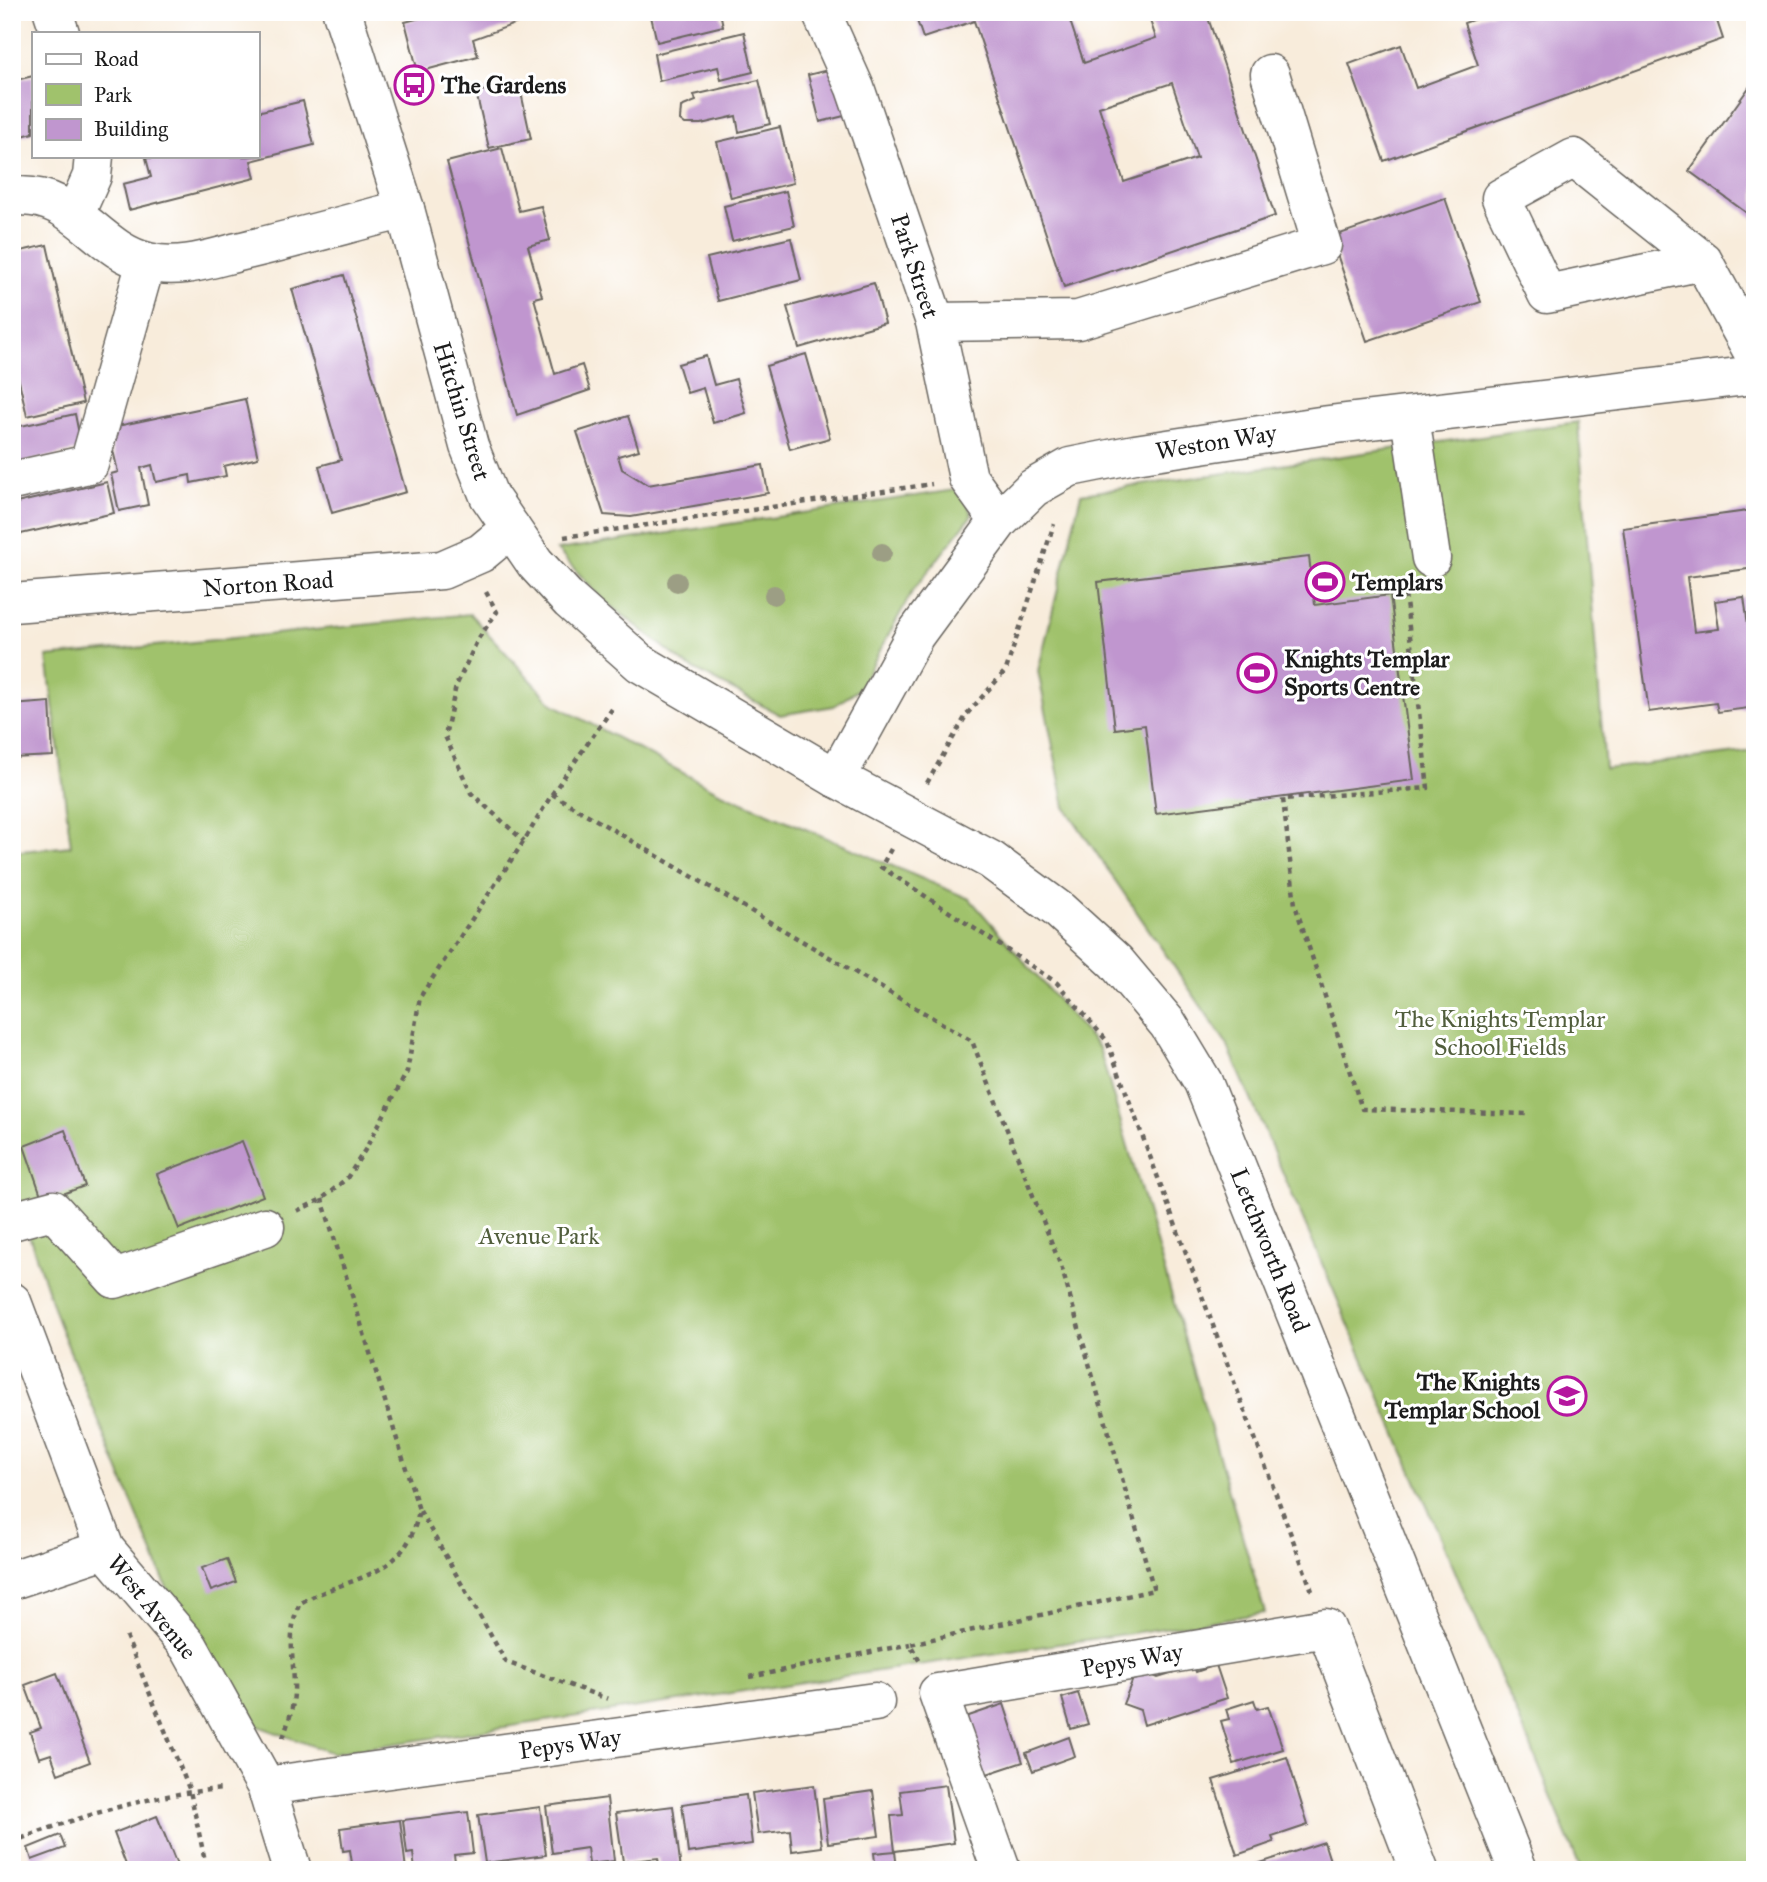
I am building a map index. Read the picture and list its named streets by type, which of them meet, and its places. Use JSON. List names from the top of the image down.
{
  "streets": {
    "street": [
      "Park Street",
      "Hitchin Street",
      "Weston Way",
      "Norton Road",
      "Letchworth Road",
      "West Avenue",
      "Pepys Way"
    ]
  },
  "crossings": [
    ["Park Street", "Weston Way"],
    ["Hitchin Street", "Weston Way"],
    ["Hitchin Street", "Norton Road"],
    ["Hitchin Street", "Letchworth Road"],
    ["Weston Way", "Letchworth Road"],
    ["West Avenue", "Pepys Way"]
  ],
  "parks": ["The Knights Templar School Fields", "Avenue Park"],
  "places": {
    "bus stop": ["The Gardens"],
    "sports": ["Templars", "Knights Templar Sports Centre"],
    "school or university": ["The Knights Templar School"]
  },
  "legend": ["Road", "Park", "Building"]
}
